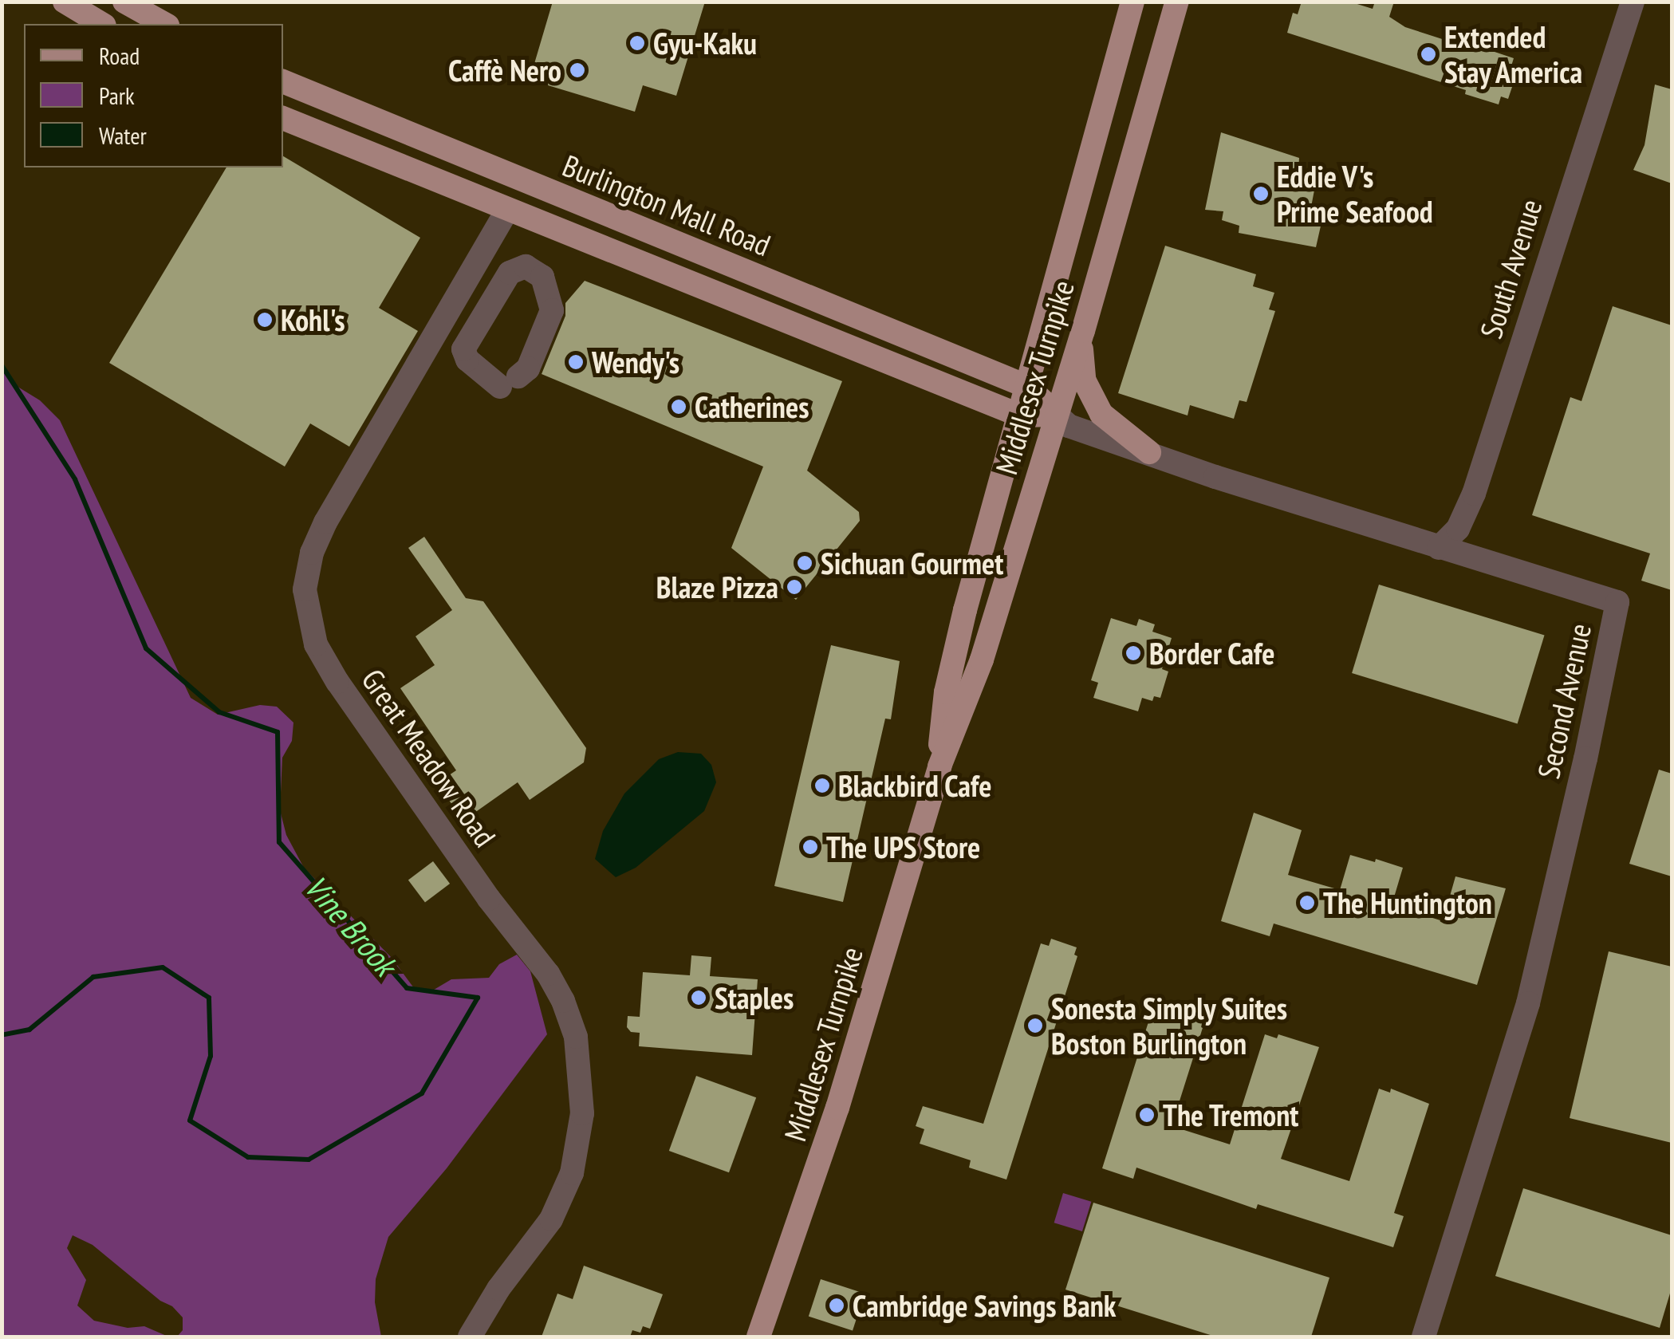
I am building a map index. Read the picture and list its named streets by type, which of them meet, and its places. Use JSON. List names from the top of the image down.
{
  "streets": {
    "main road": ["Burlington Mall Road", "Middlesex Turnpike"],
    "street": ["South Avenue", "Second Avenue", "Great Meadow Road"]
  },
  "crossings": [
    ["Burlington Mall Road", "Middlesex Turnpike"],
    ["South Avenue", "Second Avenue"],
    ["Middlesex Turnpike", "Second Avenue"]
  ],
  "water": ["Vine Brook"],
  "places": [
    "Gyu-Kaku",
    "Extended Stay America",
    "Caffè Nero",
    "Eddie V's Prime Seafood",
    "Kohl's",
    "Wendy's",
    "Catherines",
    "Sichuan Gourmet",
    "Blaze Pizza",
    "Border Cafe",
    "Blackbird Cafe",
    "The UPS Store",
    "The Huntington",
    "Staples",
    "Sonesta Simply Suites Boston Burlington",
    "The Tremont",
    "Cambridge Savings Bank"
  ],
  "legend": ["Road", "Park", "Water"]
}
